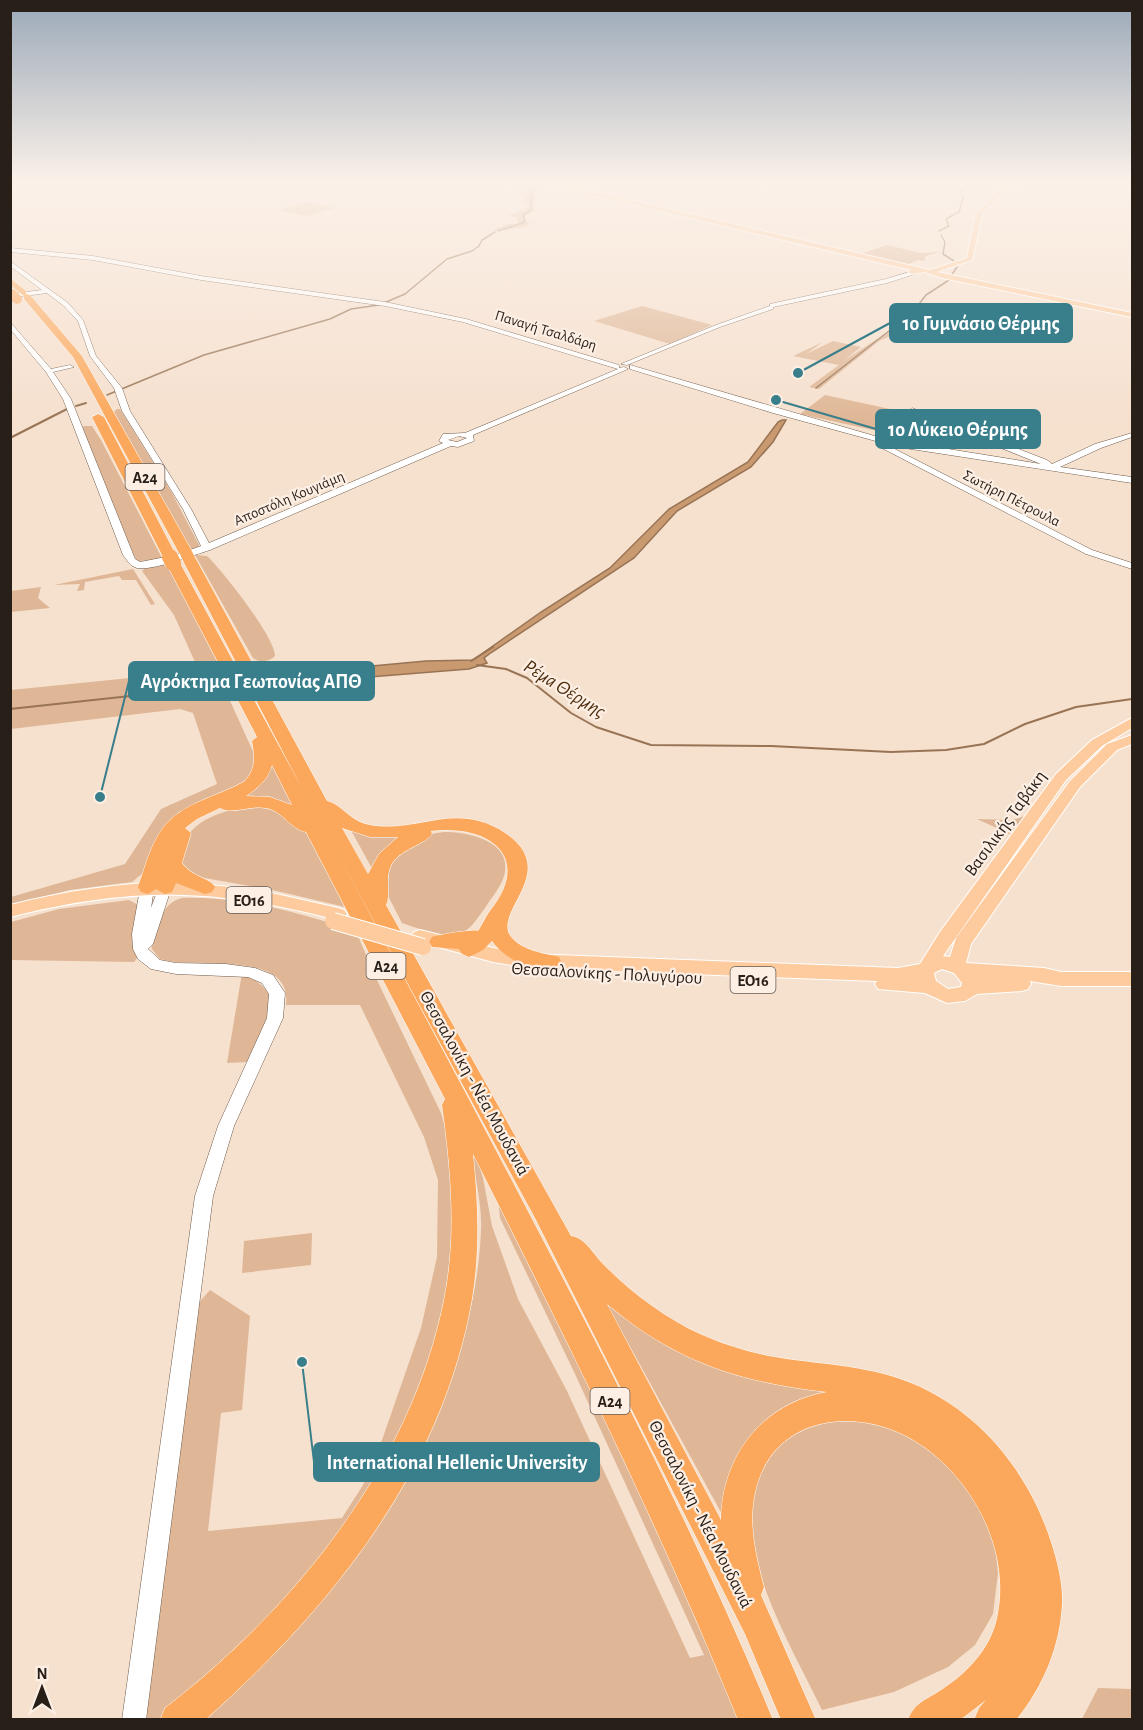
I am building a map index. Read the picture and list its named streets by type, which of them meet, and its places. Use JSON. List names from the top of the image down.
{
  "streets": {
    "highway": ["Α24", "Θεσσαλονίκη - Νέα Μουδανιά"],
    "main road": ["Βασιλικής Ταβάκη", "ΕΟ16", "Θεσσαλονίκης - Πολυγύρου"],
    "street": ["Παναγή Τσαλδάρη", "Αποστόλη Κουγιάμη", "Σωτήρη Πέτρουλα"]
  },
  "crossings": [
    ["Παναγή Τσαλδάρη", "Αποστόλη Κουγιάμη"],
    ["Παναγή Τσαλδάρη", "Σωτήρη Πέτρουλα"],
    ["Βασιλικής Ταβάκη", "ΕΟ16"],
    ["Βασιλικής Ταβάκη", "Θεσσαλονίκης - Πολυγύρου"],
    ["ΕΟ16", "Θεσσαλονίκης - Πολυγύρου"]
  ],
  "water": ["Ρέμα Θέρμης"],
  "places": [
    "1ο Γυμνάσιο Θέρμης",
    "1ο Λύκειο Θέρμης",
    "Αγρόκτημα Γεωπονίας ΑΠΘ",
    "International Hellenic University"
  ],
  "north": "top"
}
